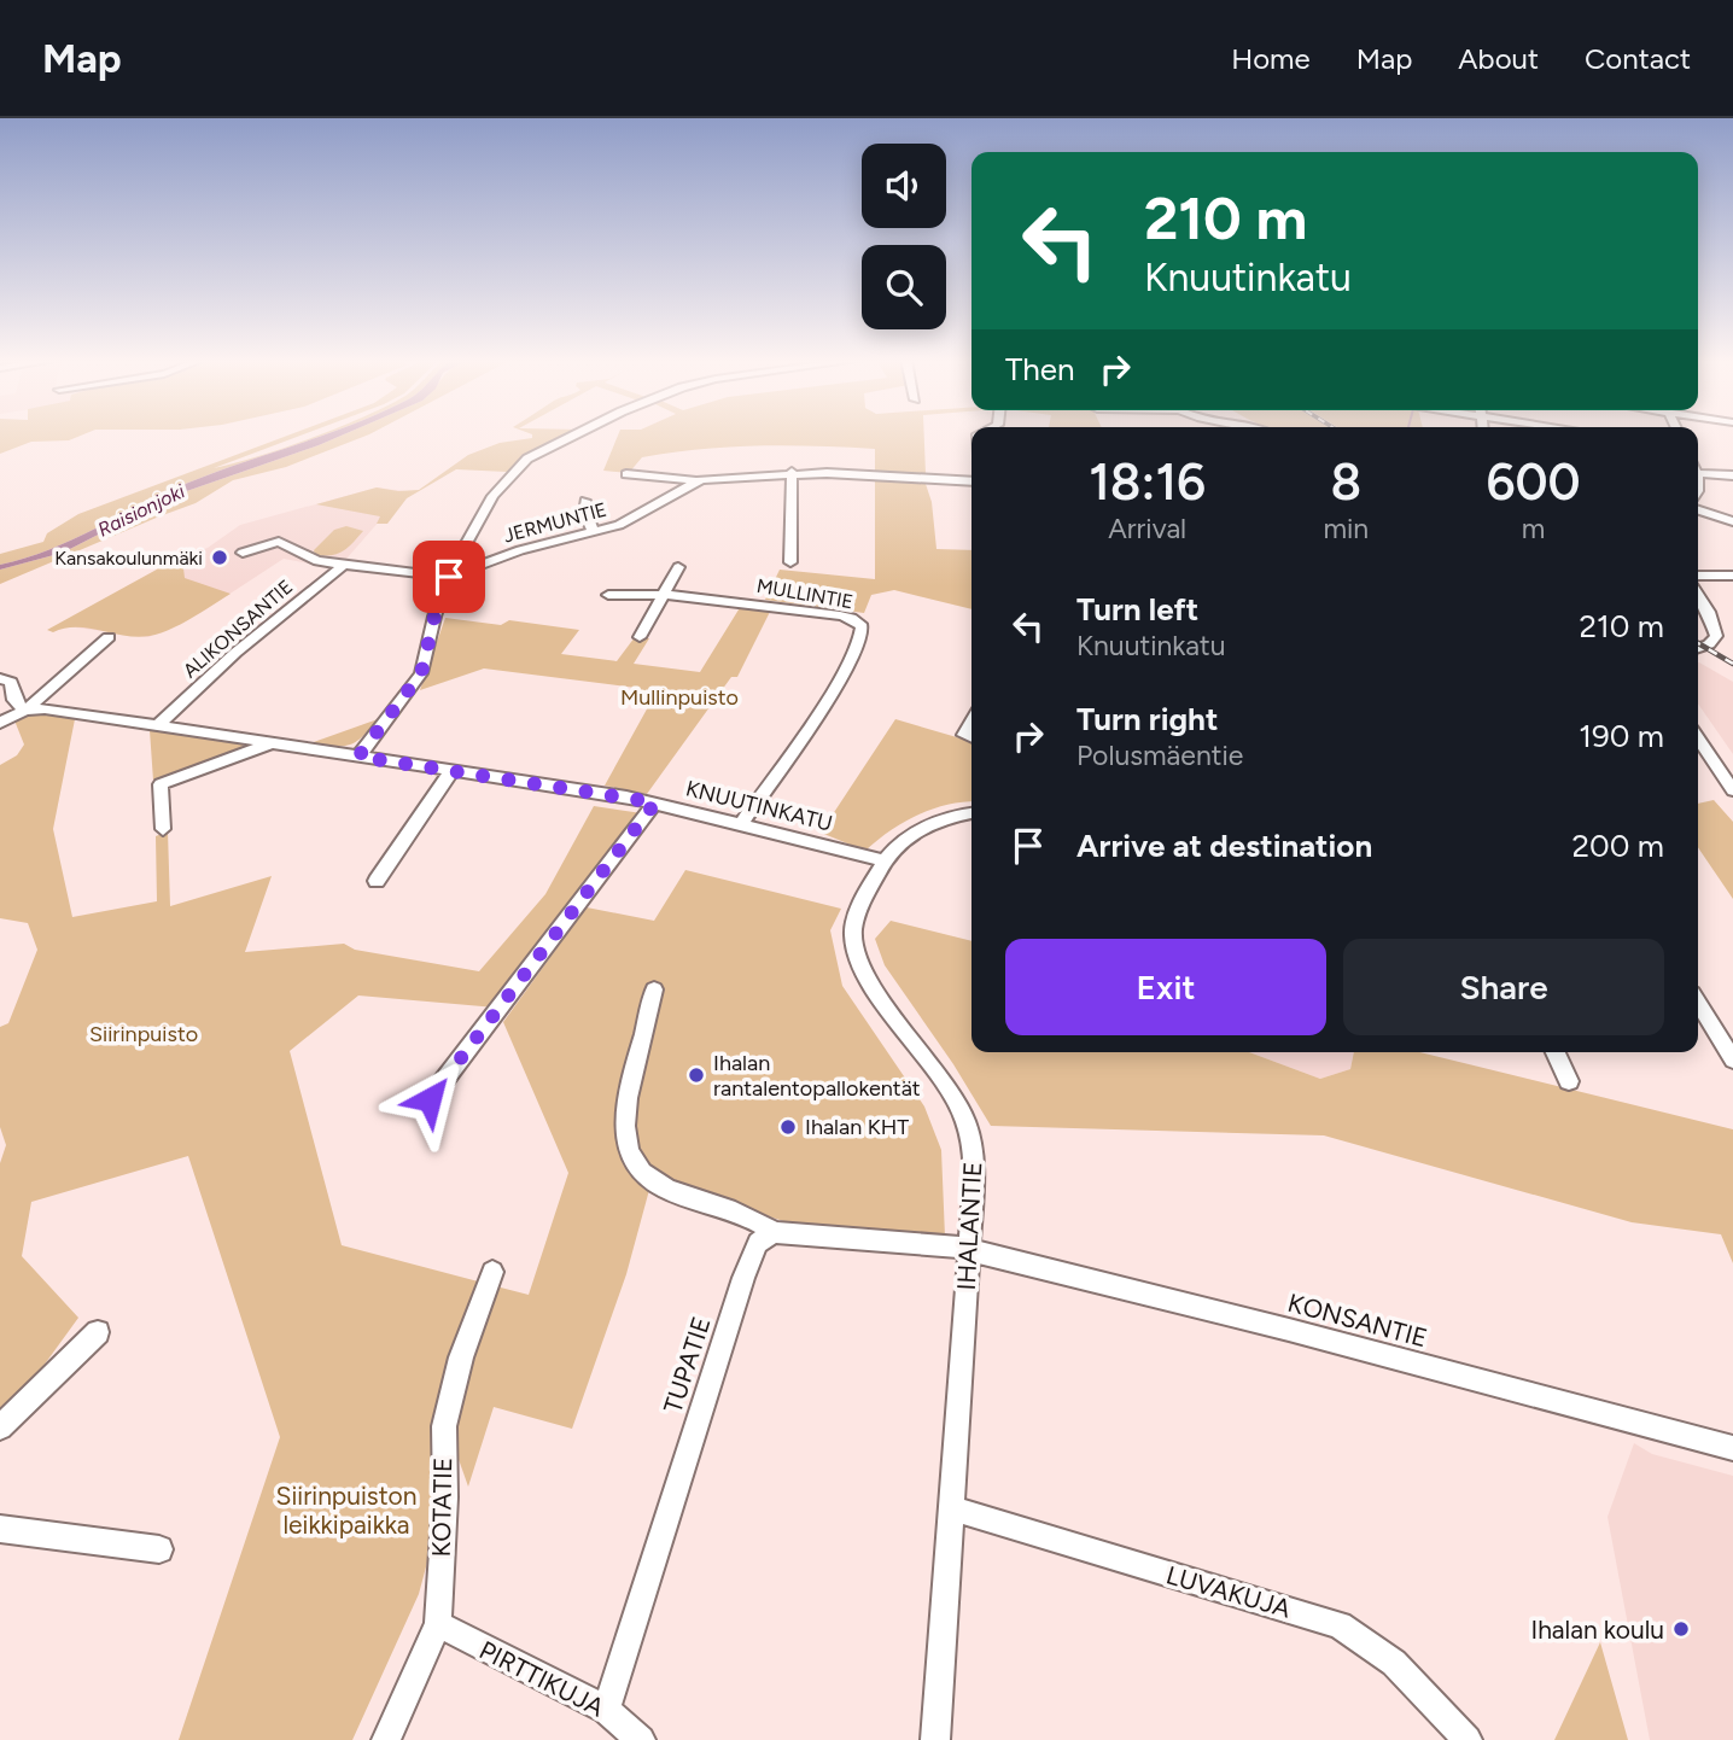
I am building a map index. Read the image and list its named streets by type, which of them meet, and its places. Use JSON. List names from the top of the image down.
{
  "streets": {
    "street": [
      "JERMUNTIE",
      "MULLINTIE",
      "ALIKONSANTIE",
      "KNUUTINKATU",
      "IHALANTIE",
      "KONSANTIE",
      "TUPATIE",
      "KOTATIE",
      "LUVAKUJA",
      "PIRTTIKUJA"
    ]
  },
  "crossings": [
    ["JERMUNTIE", "ALIKONSANTIE"],
    ["MULLINTIE", "KNUUTINKATU"],
    ["ALIKONSANTIE", "KNUUTINKATU"],
    ["KNUUTINKATU", "IHALANTIE"],
    ["IHALANTIE", "KONSANTIE"],
    ["IHALANTIE", "LUVAKUJA"],
    ["TUPATIE", "PIRTTIKUJA"],
    ["KOTATIE", "PIRTTIKUJA"]
  ],
  "water": ["Raisionjoki"],
  "parks": ["Mullinpuisto", "Siirinpuisto", "Siirinpuiston leikkipaikka"],
  "places": [
    "Kansakoulunmäki",
    "Ihalan rantalentopallokentät",
    "Ihalan KHT",
    "Ihalan koulu"
  ],
  "page": {
    "header": "Map",
    "nav": [
      "Home",
      "Map",
      "About",
      "Contact"
    ],
    "turn": ["210 m", "Knuutinkatu"],
    "then": "Then",
    "eta": [
      "18:16",
      "Arrival",
      "8",
      "min",
      "600",
      "m"
    ],
    "list": [
      {
        "name": "Turn left",
        "note": "Knuutinkatu",
        "value": "210 m"
      },
      {
        "name": "Turn right",
        "note": "Polusmäentie",
        "value": "190 m"
      },
      {
        "name": "Arrive at destination",
        "value": "200 m"
      }
    ],
    "buttons": ["Exit", "Share"]
  }
}
